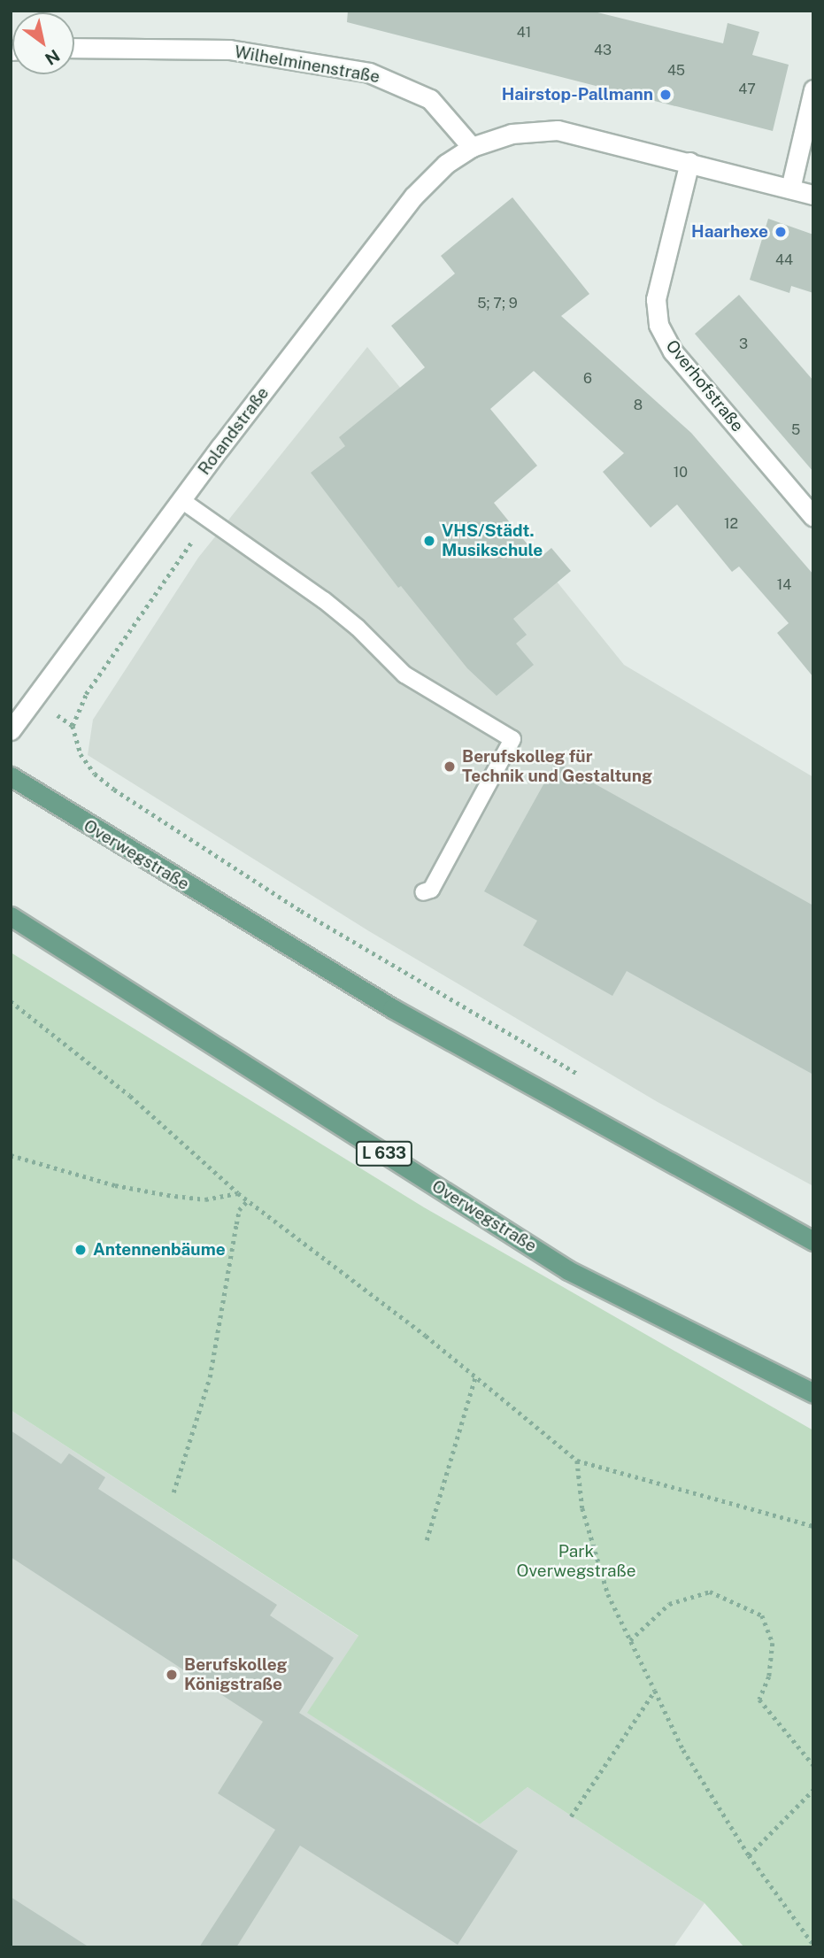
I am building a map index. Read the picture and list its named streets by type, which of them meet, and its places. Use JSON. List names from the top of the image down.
{
  "streets": {
    "main road": ["Overwegstraße", "L 633"],
    "street": ["Wilhelminenstraße", "Overhofstraße", "Rolandstraße"]
  },
  "crossings": [
    ["Wilhelminenstraße", "Rolandstraße"]
  ],
  "parks": ["Park Overwegstraße"],
  "places": [
    "Hairstop-Pallmann",
    "Haarhexe",
    "VHS/Städt. Musikschule",
    "Berufskolleg für Technik und Gestaltung",
    "Antennenbäume",
    "Berufskolleg Königstraße"
  ],
  "house_numbers": [
    "41",
    "43",
    "45",
    "47",
    "44",
    "5; 7; 9",
    "3",
    "6",
    "8",
    "5",
    "10",
    "12",
    "14"
  ],
  "north": "bottom right"
}
